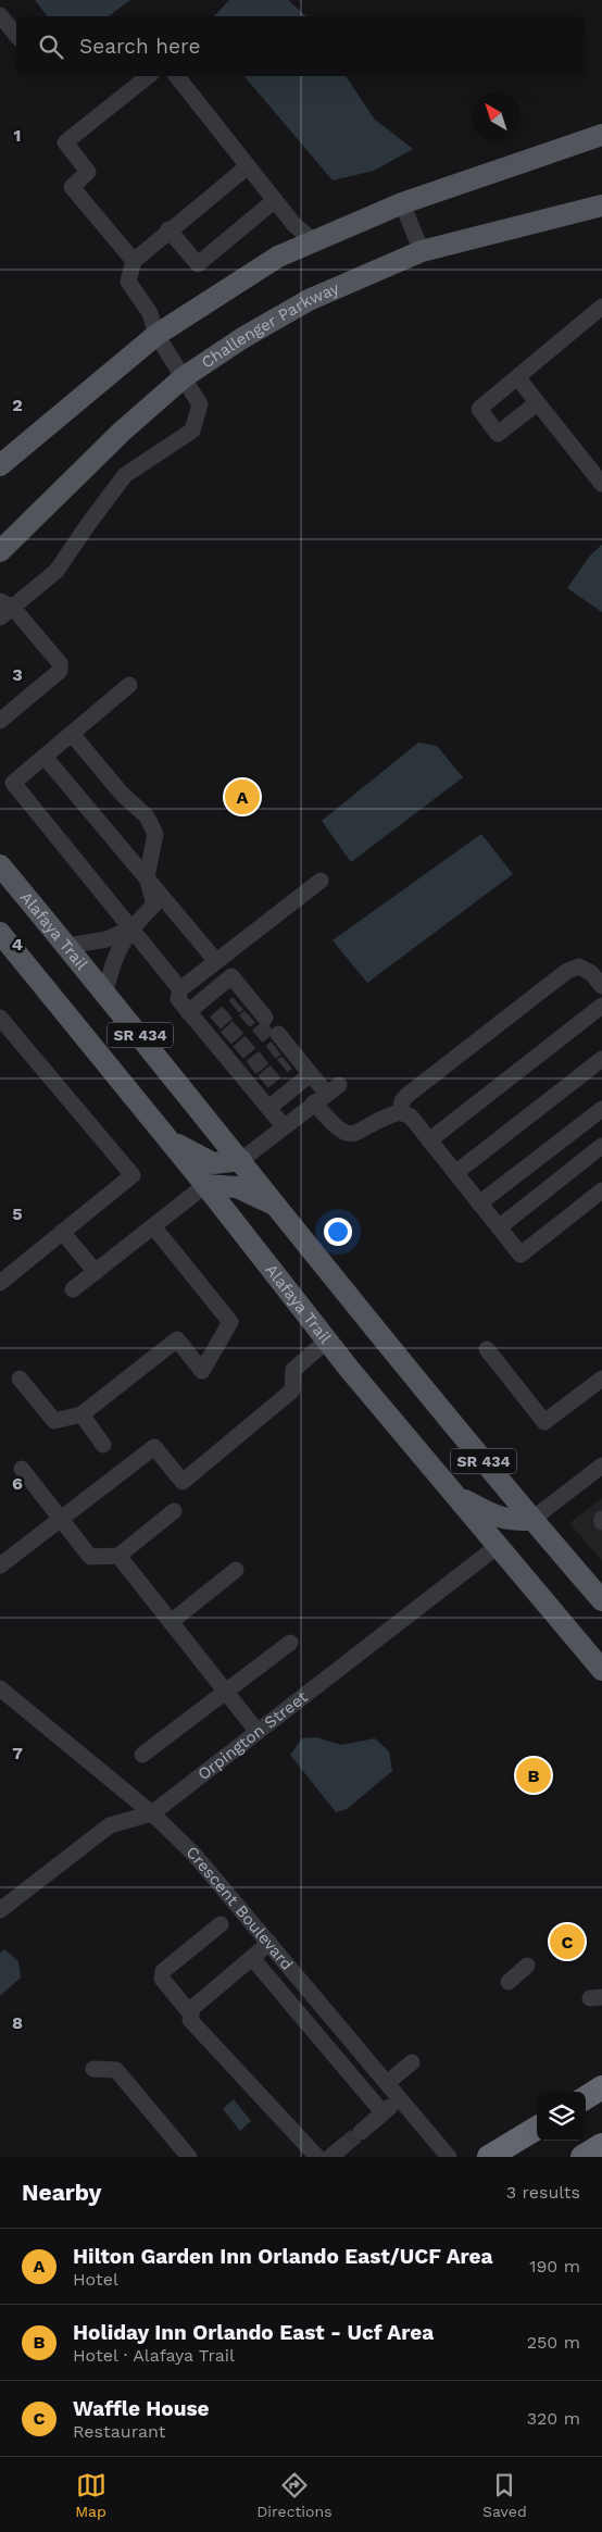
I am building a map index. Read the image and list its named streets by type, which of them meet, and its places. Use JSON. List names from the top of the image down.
{
  "streets": {
    "main road": ["Challenger Parkway", "Alafaya Trail", "SR 434"],
    "street": ["Orpington Street", "Crescent Boulevard"]
  },
  "crossings": [
    ["Alafaya Trail", "Orpington Street"],
    ["Orpington Street", "Crescent Boulevard"]
  ],
  "north": "top left",
  "page": {
    "search": "Search here",
    "pins": ["A", "B", "C"],
    "heading": ["Nearby", "3 results"],
    "list": [
      {
        "mark": "A",
        "name": "Hilton Garden Inn Orlando East/UCF Area",
        "note": "Hotel",
        "value": "190 m"
      },
      {
        "mark": "B",
        "name": "Holiday Inn Orlando East - Ucf Area",
        "note": "Hotel · Alafaya Trail",
        "value": "250 m"
      },
      {
        "mark": "C",
        "name": "Waffle House",
        "note": "Restaurant",
        "value": "320 m"
      }
    ],
    "nav": ["Map", "Directions", "Saved"]
  },
  "grid": {
    "rows": [
      "1",
      "2",
      "3",
      "4",
      "5",
      "6",
      "7",
      "8"
    ]
  }
}
